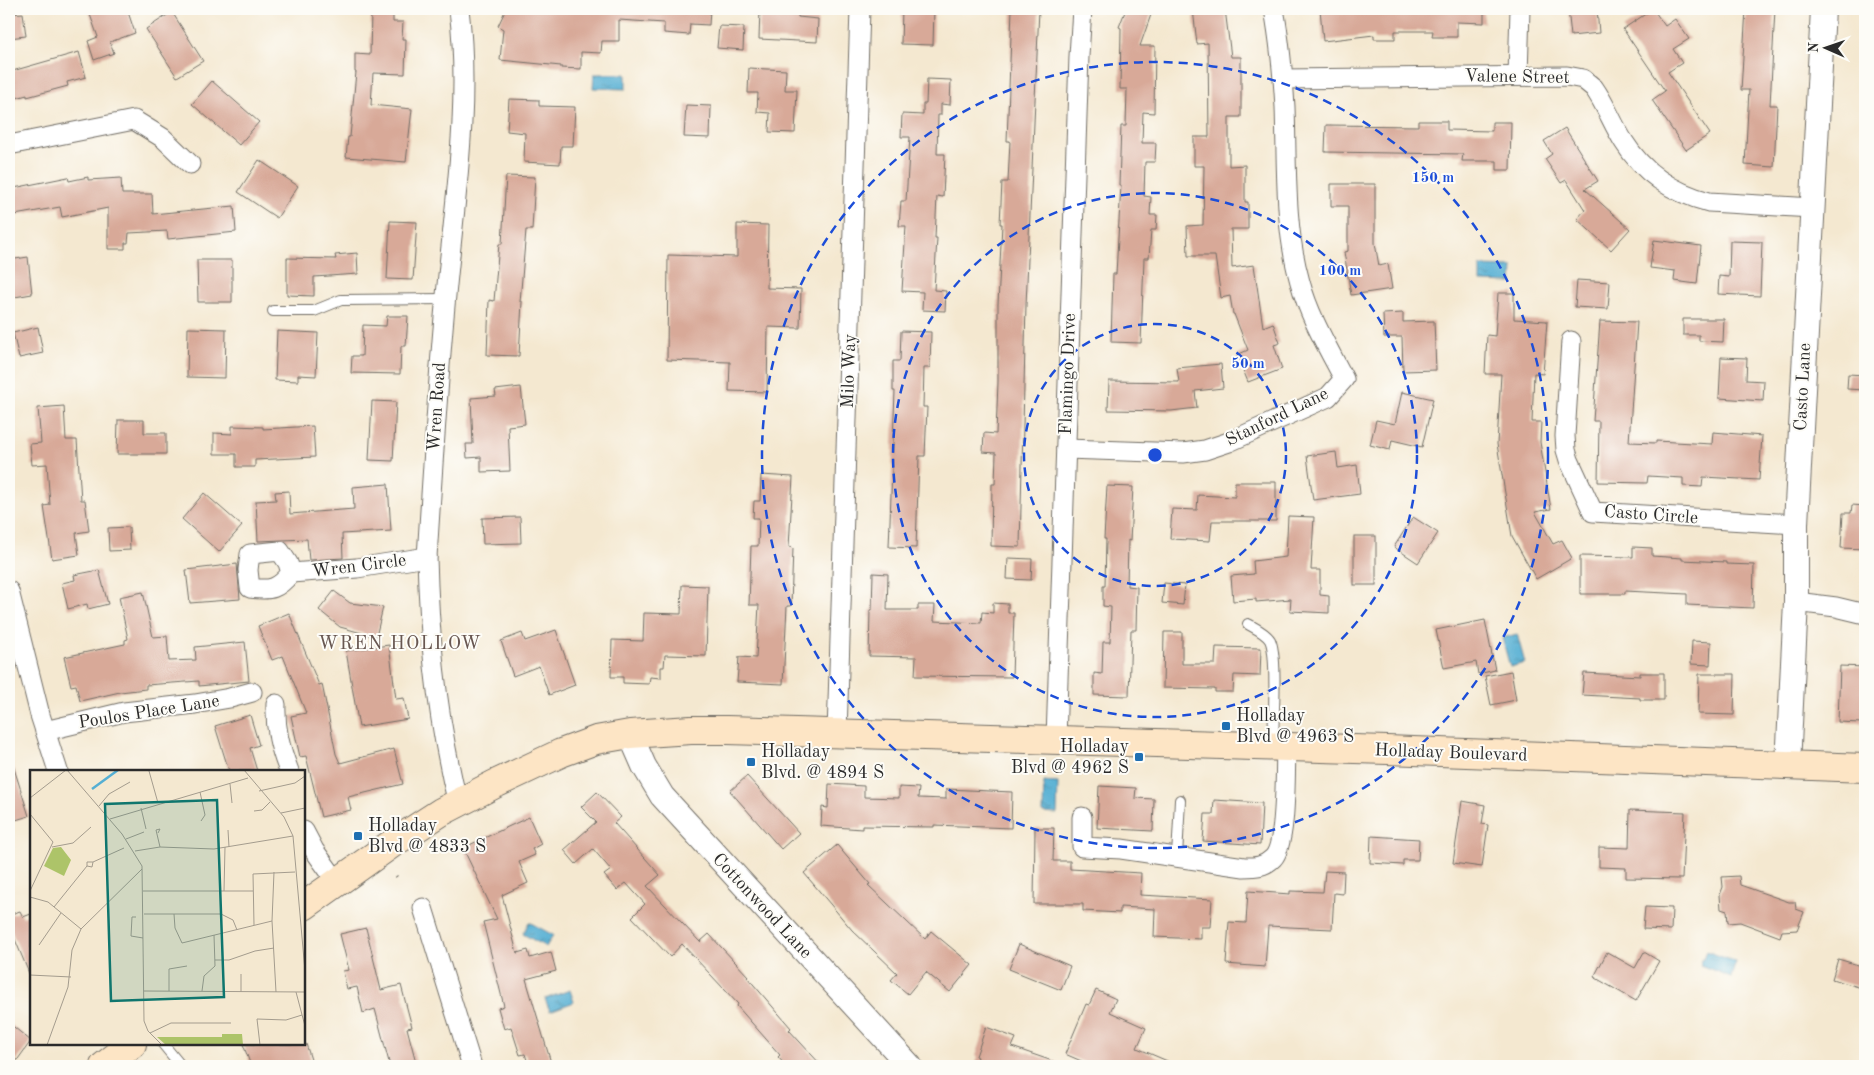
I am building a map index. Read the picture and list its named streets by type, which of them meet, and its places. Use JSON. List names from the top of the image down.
{
  "streets": {
    "main road": ["Holladay Boulevard"],
    "street": [
      "Valene Street",
      "Milo Way",
      "Flamingo Drive",
      "Casto Lane",
      "Wren Road",
      "Stanford Lane",
      "Casto Circle",
      "Wren Circle",
      "Poulos Place Lane",
      "Cottonwood Lane"
    ]
  },
  "crossings": [
    ["Valene Street", "Casto Lane"],
    ["Valene Street", "Stanford Lane"],
    ["Milo Way", "Holladay Boulevard"],
    ["Flamingo Drive", "Stanford Lane"],
    ["Flamingo Drive", "Holladay Boulevard"],
    ["Casto Lane", "Casto Circle"],
    ["Casto Lane", "Holladay Boulevard"],
    ["Wren Road", "Wren Circle"],
    ["Wren Road", "Holladay Boulevard"],
    ["Holladay Boulevard", "Cottonwood Lane"]
  ],
  "districts": ["WREN HOLLOW"],
  "places": {
    "transit": [
      "Holladay Blvd @ 4963 S",
      "Holladay Blvd @ 4962 S",
      "Holladay Blvd. @ 4894 S",
      "Holladay Blvd @ 4833 S"
    ]
  },
  "north": "left",
  "rings": ["150 m", "100 m", "50 m"]
}
